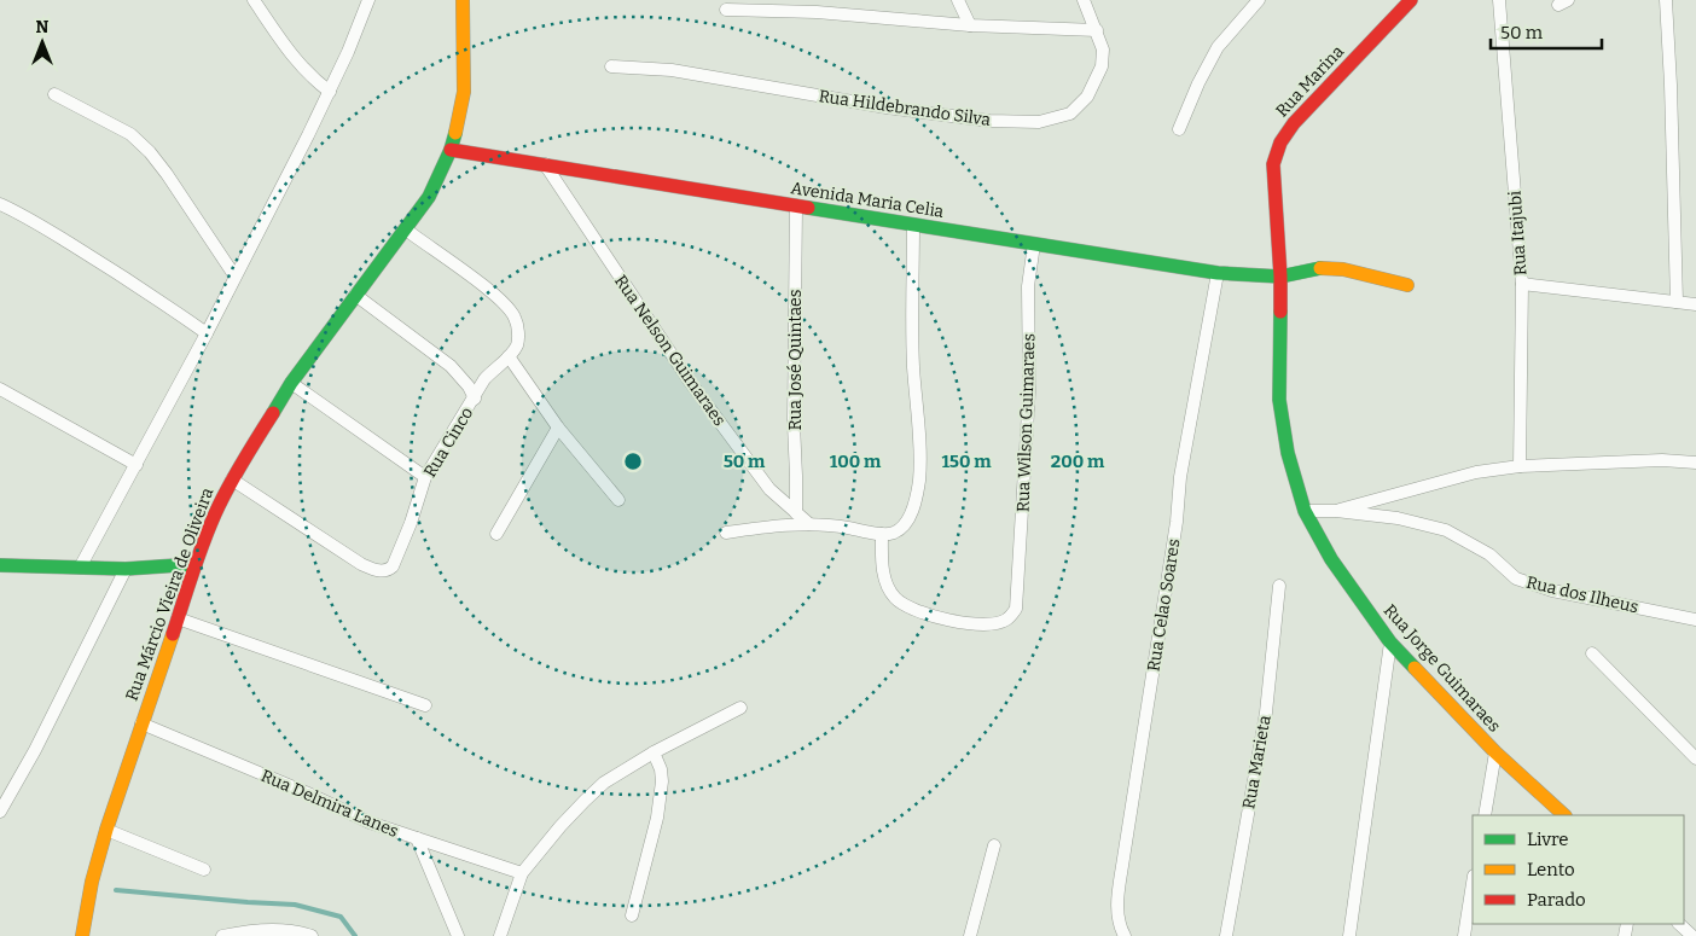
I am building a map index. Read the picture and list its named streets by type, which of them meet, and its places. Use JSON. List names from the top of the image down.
{
  "streets": {
    "street": [
      "Rua Marina",
      "Rua Hildebrando Silva",
      "Avenida Maria Celia",
      "Rua Itajubi",
      "Rua Nelson Guimaraes",
      "Rua José Quintaes",
      "Rua Wilson Guimaraes",
      "Rua Cinco",
      "Rua Márcio Vieira de Oliveira",
      "Rua dos Ilheus",
      "Rua Celao Soares",
      "Rua Jorge Guimaraes",
      "Rua Marieta",
      "Rua Delmira Lanes"
    ]
  },
  "crossings": [
    ["Rua Marina", "Avenida Maria Celia"],
    ["Rua Marina", "Rua Jorge Guimaraes"],
    ["Avenida Maria Celia", "Rua Nelson Guimaraes"],
    ["Avenida Maria Celia", "Rua José Quintaes"],
    ["Avenida Maria Celia", "Rua Wilson Guimaraes"],
    ["Avenida Maria Celia", "Rua Márcio Vieira de Oliveira"],
    ["Avenida Maria Celia", "Rua Celao Soares"],
    ["Avenida Maria Celia", "Rua Jorge Guimaraes"],
    ["Rua Nelson Guimaraes", "Rua José Quintaes"],
    ["Rua Cinco", "Rua Márcio Vieira de Oliveira"],
    ["Rua Márcio Vieira de Oliveira", "Rua Delmira Lanes"],
    ["Rua dos Ilheus", "Rua Jorge Guimaraes"]
  ],
  "legend": ["Livre", "Lento", "Parado"],
  "scale_bar": "50 m",
  "north": "top",
  "rings": [
    "50 m",
    "100 m",
    "150 m",
    "200 m"
  ]
}
